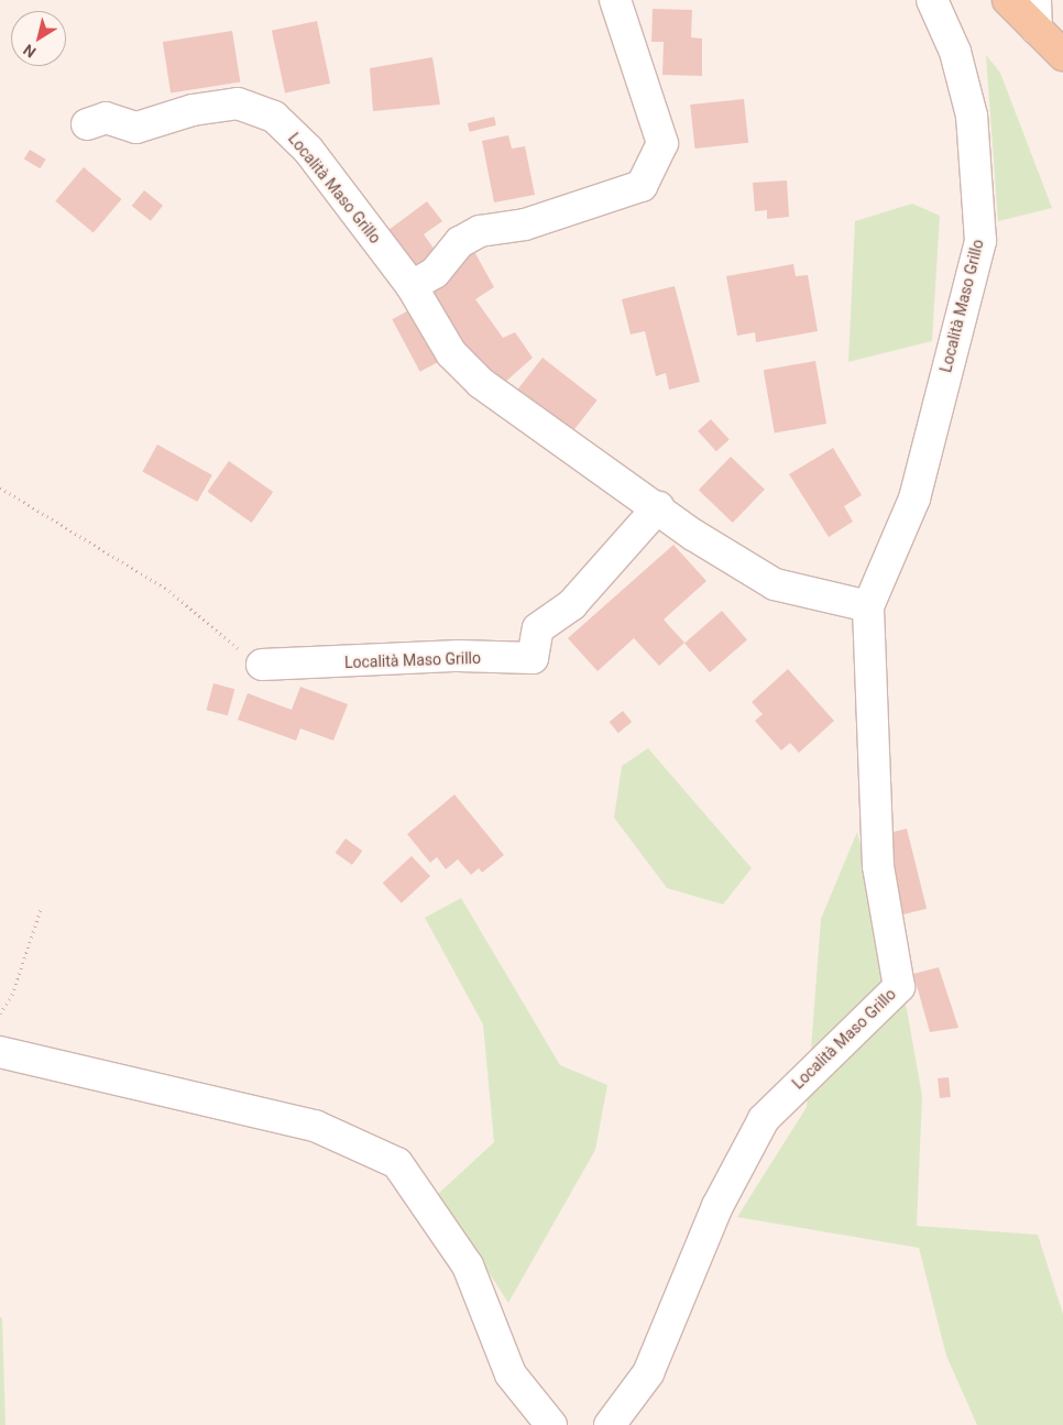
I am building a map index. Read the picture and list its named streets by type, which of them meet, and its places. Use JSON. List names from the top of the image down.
{
  "streets": {
    "street": ["Località Maso Grillo"]
  },
  "north": "bottom left"
}
